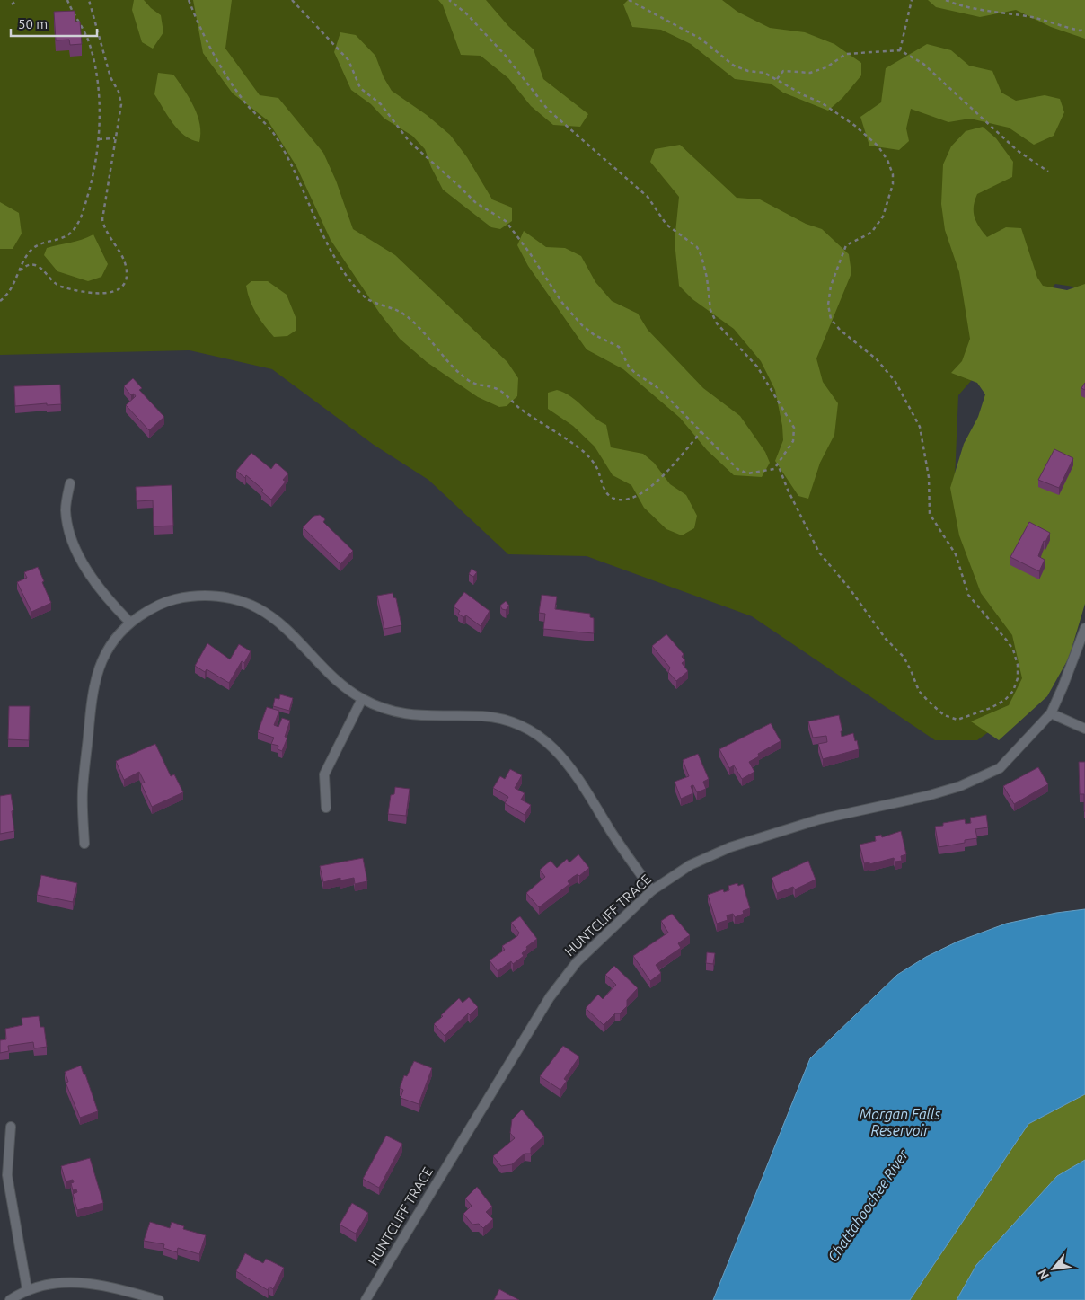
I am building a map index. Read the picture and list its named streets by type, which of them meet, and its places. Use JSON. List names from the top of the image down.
{
  "streets": {
    "street": ["HUNTCLIFF TRACE"]
  },
  "water": ["Morgan Falls Reservoir", "Chattahoochee River"],
  "scale_bar": "50 m",
  "north": "bottom left"
}
